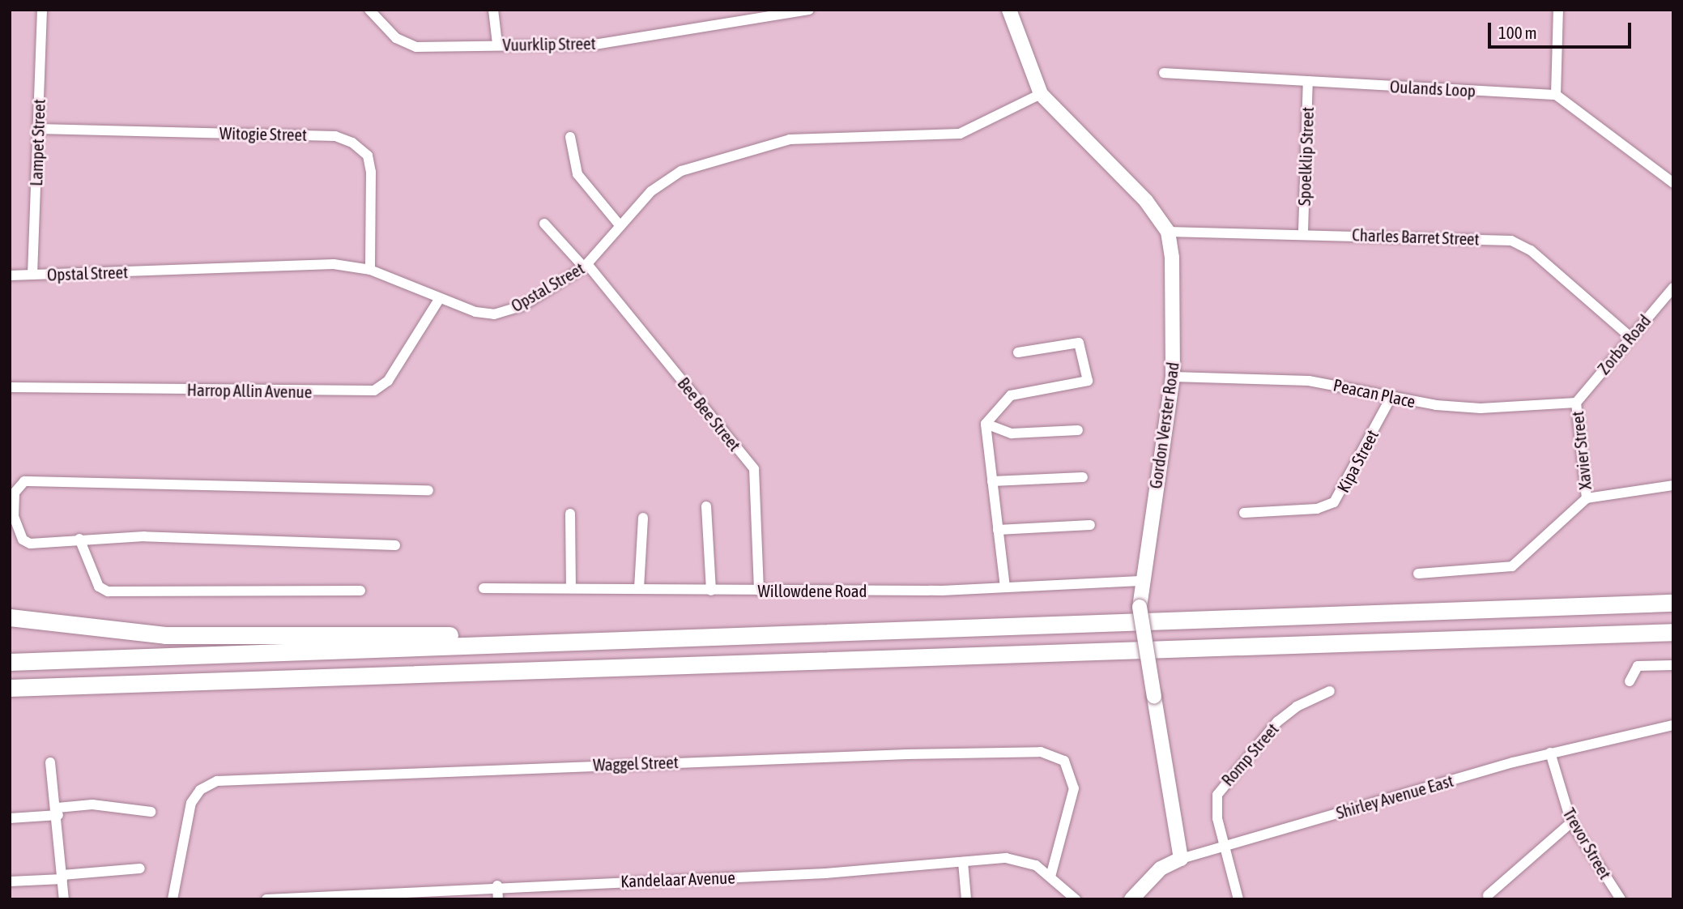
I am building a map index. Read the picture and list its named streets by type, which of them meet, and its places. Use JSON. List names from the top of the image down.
{
  "streets": {
    "street": [
      "Vuurklip Street",
      "Oulands Loop",
      "Witogie Street",
      "Lampet Street",
      "Spoelklip Street",
      "Charles Barret Street",
      "Opstal Street",
      "Zorba Road",
      "Harrop Allin Avenue",
      "Peacan Place",
      "Bee Bee Street",
      "Gordon Verster Road",
      "Xavier Street",
      "Kipa Street",
      "Willowdene Road",
      "Romp Street",
      "Waggel Street",
      "Shirley Avenue East",
      "Trevor Street",
      "Kandelaar Avenue"
    ]
  },
  "crossings": [
    ["Oulands Loop", "Spoelklip Street"],
    ["Witogie Street", "Lampet Street"],
    ["Witogie Street", "Opstal Street"],
    ["Lampet Street", "Opstal Street"],
    ["Spoelklip Street", "Charles Barret Street"],
    ["Charles Barret Street", "Zorba Road"],
    ["Charles Barret Street", "Gordon Verster Road"],
    ["Opstal Street", "Harrop Allin Avenue"],
    ["Opstal Street", "Bee Bee Street"],
    ["Opstal Street", "Gordon Verster Road"],
    ["Zorba Road", "Peacan Place"],
    ["Zorba Road", "Xavier Street"],
    ["Peacan Place", "Gordon Verster Road"],
    ["Peacan Place", "Xavier Street"],
    ["Peacan Place", "Kipa Street"],
    ["Bee Bee Street", "Willowdene Road"],
    ["Gordon Verster Road", "Willowdene Road"],
    ["Gordon Verster Road", "Shirley Avenue East"],
    ["Romp Street", "Shirley Avenue East"],
    ["Waggel Street", "Kandelaar Avenue"],
    ["Shirley Avenue East", "Trevor Street"]
  ],
  "scale_bar": "100 m"
}
